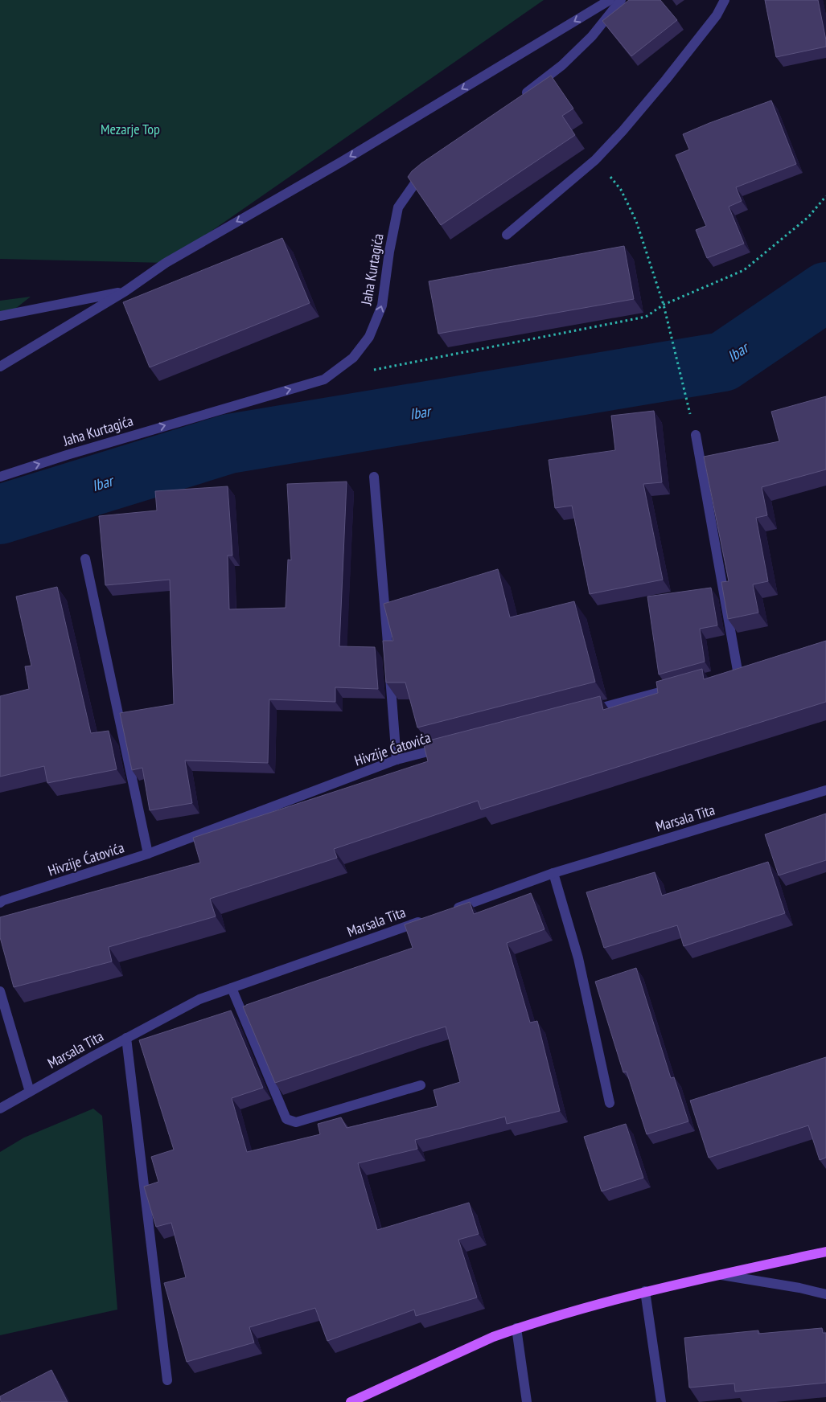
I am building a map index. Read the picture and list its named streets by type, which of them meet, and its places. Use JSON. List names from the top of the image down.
{
  "streets": {
    "street": ["Jaha Kurtagića", "Hivzije Ćatovića", "Marsala Tita"]
  },
  "one_way": ["Jaha Kurtagića"],
  "water": ["Ibar"],
  "parks": ["Mezarje Top"]
}
